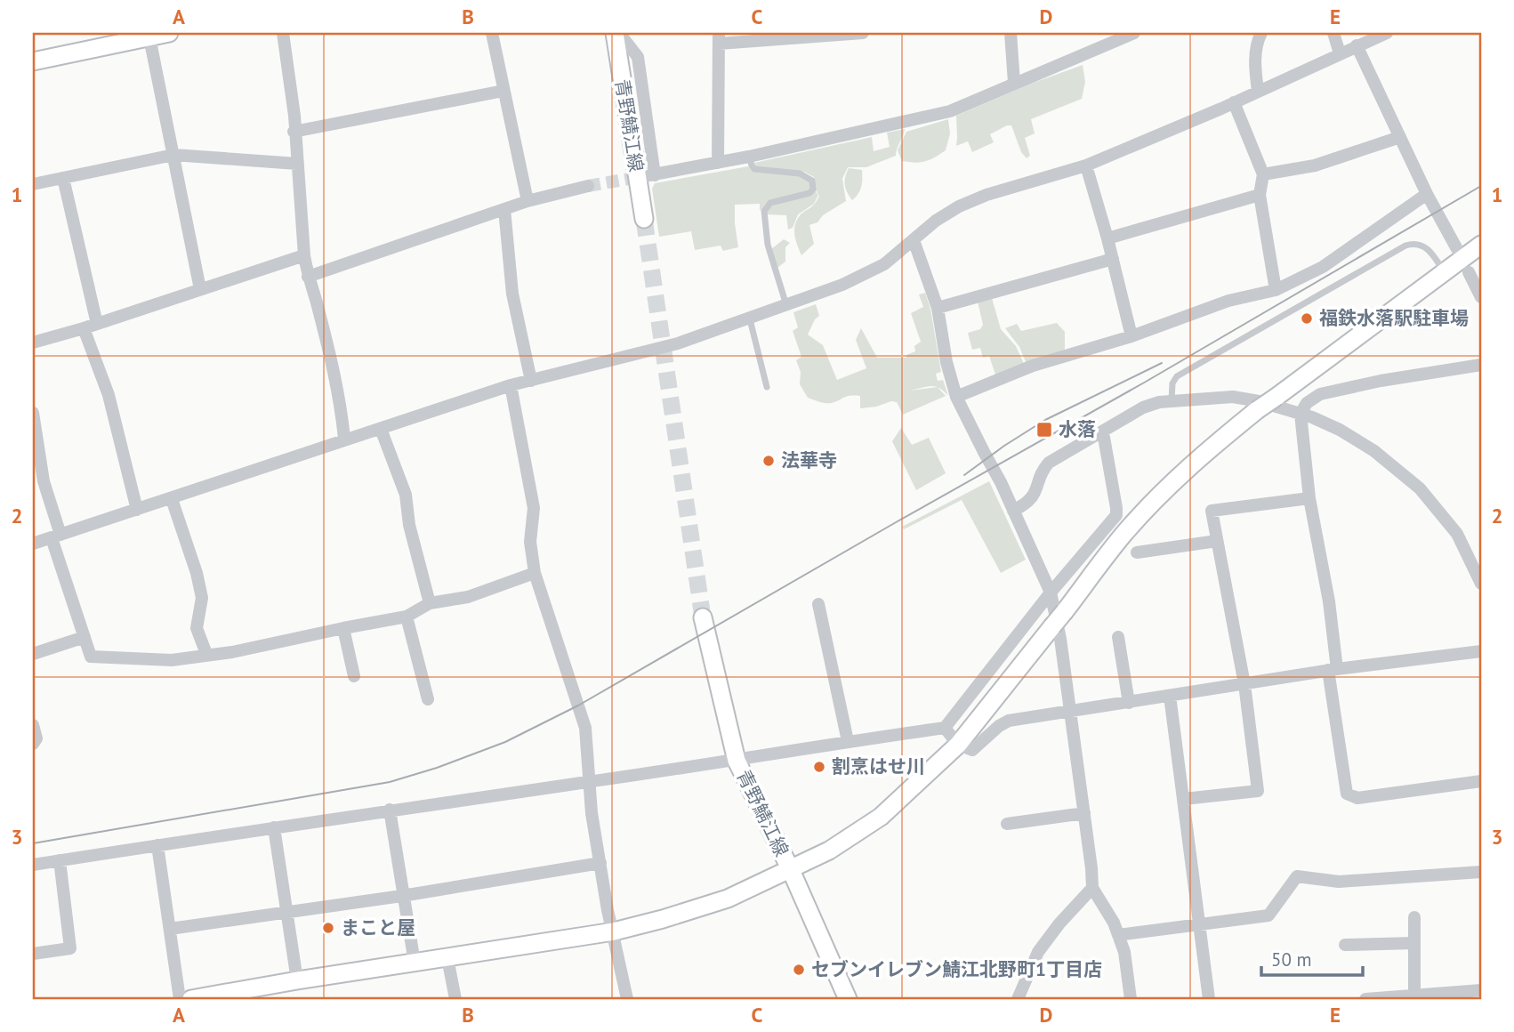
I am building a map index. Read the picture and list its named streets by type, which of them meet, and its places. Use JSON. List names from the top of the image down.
{
  "streets": {
    "street": ["青野鯖江線"]
  },
  "places": {
    "other": [
      "福鉄水落駅駐車場",
      "法華寺",
      "割烹はせ川",
      "まこと屋",
      "セブンイレブン鯖江北野町1丁目店"
    ],
    "transit": ["水落"]
  },
  "scale_bar": "50 m",
  "grid": {
    "columns": [
      "A",
      "B",
      "C",
      "D",
      "E"
    ],
    "rows": ["1", "2", "3"]
  }
}
